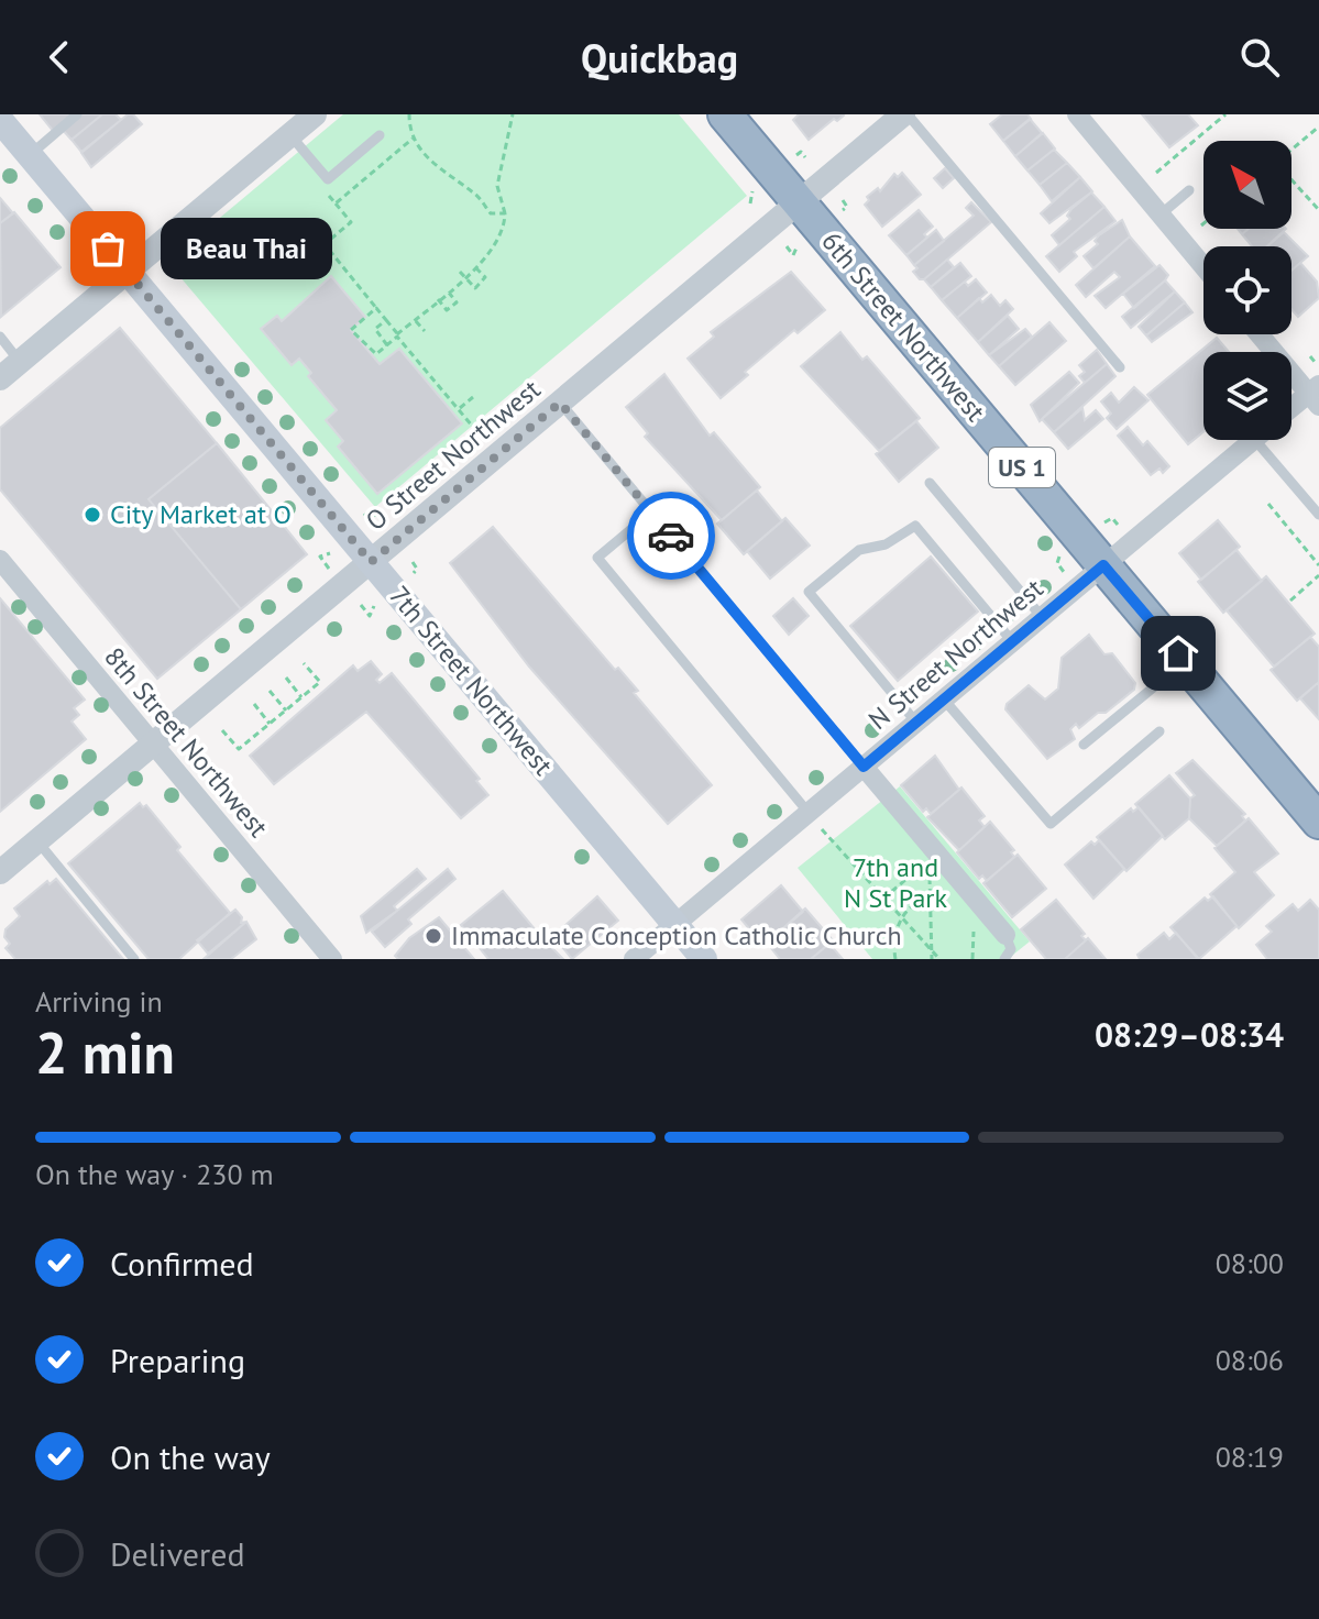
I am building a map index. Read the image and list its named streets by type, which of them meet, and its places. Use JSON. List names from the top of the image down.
{
  "streets": {
    "highway": ["6th Street Northwest", "US 1"],
    "main road": ["7th Street Northwest"],
    "street": ["O Street Northwest", "N Street Northwest", "8th Street Northwest"]
  },
  "crossings": [
    ["6th Street Northwest", "O Street Northwest"],
    ["6th Street Northwest", "N Street Northwest"],
    ["O Street Northwest", "7th Street Northwest"],
    ["O Street Northwest", "8th Street Northwest"],
    ["N Street Northwest", "7th Street Northwest"]
  ],
  "parks": ["7th and N St Park"],
  "places": ["Beau Thai", "City Market at O", "Immaculate Conception Catholic Church"],
  "north": "top left",
  "page": {
    "header": "Quickbag",
    "bubble": "Beau Thai",
    "heading": ["2 min", "Arriving in", "08:29–08:34"],
    "bar": "On the way · 230 m",
    "list": [
      ["Confirmed", "08:00"],
      ["Preparing", "08:06"],
      ["On the way", "08:19"],
      "Delivered"
    ]
  }
}
